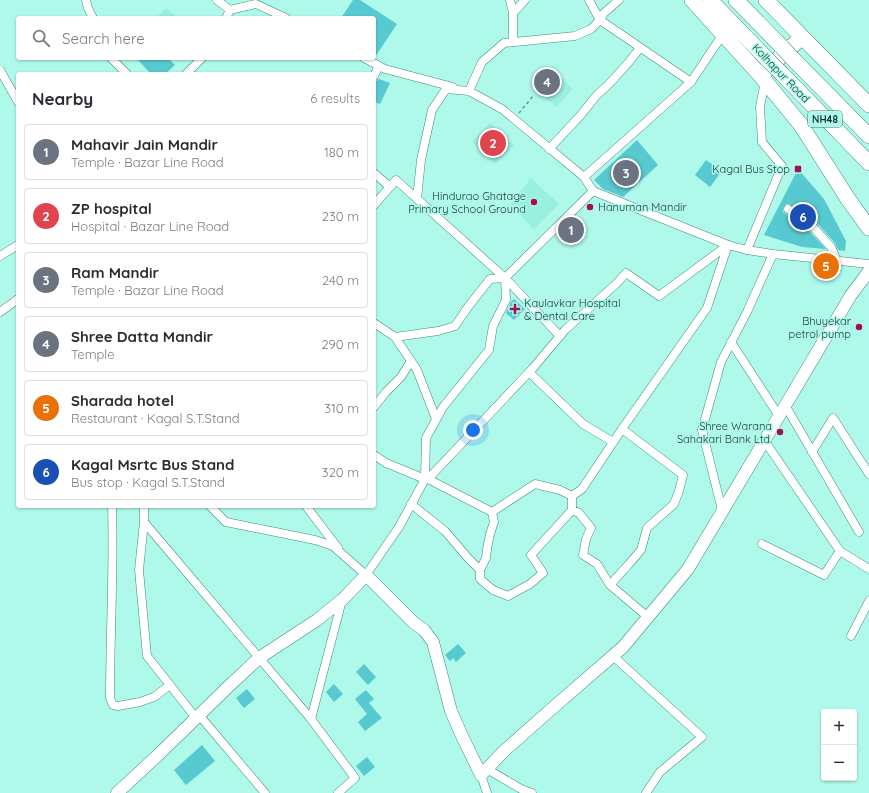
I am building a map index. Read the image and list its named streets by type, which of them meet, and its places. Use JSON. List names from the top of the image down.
{
  "streets": {
    "highway": ["Kolhapur Road", "NH48"]
  },
  "places": {
    "transit": ["Kagal Bus Stop"],
    "other": [
      "Hindurao Ghatage Primary School Ground",
      "Hanuman Mandir",
      "Bhuyekar petrol pump",
      "Shree Warana Sahakari Bank Ltd."
    ],
    "health": ["Kaulavkar Hospital & Dental Care"]
  },
  "page": {
    "search": "Search here",
    "pins": [
      "4",
      "2",
      "3",
      "6",
      "1",
      "5"
    ],
    "heading": ["Nearby", "6 results"],
    "list": [
      {
        "mark": "1",
        "name": "Mahavir Jain Mandir",
        "note": "Temple · Bazar Line Road",
        "value": "180 m"
      },
      {
        "mark": "2",
        "name": "ZP hospital",
        "note": "Hospital · Bazar Line Road",
        "value": "230 m"
      },
      {
        "mark": "3",
        "name": "Ram Mandir",
        "note": "Temple · Bazar Line Road",
        "value": "240 m"
      },
      {
        "mark": "4",
        "name": "Shree Datta Mandir",
        "note": "Temple",
        "value": "290 m"
      },
      {
        "mark": "5",
        "name": "Sharada hotel",
        "note": "Restaurant · Kagal S.T.Stand",
        "value": "310 m"
      },
      {
        "mark": "6",
        "name": "Kagal Msrtc Bus Stand",
        "note": "Bus stop · Kagal S.T.Stand",
        "value": "320 m"
      }
    ],
    "map_buttons": ["+", "−"]
  }
}
